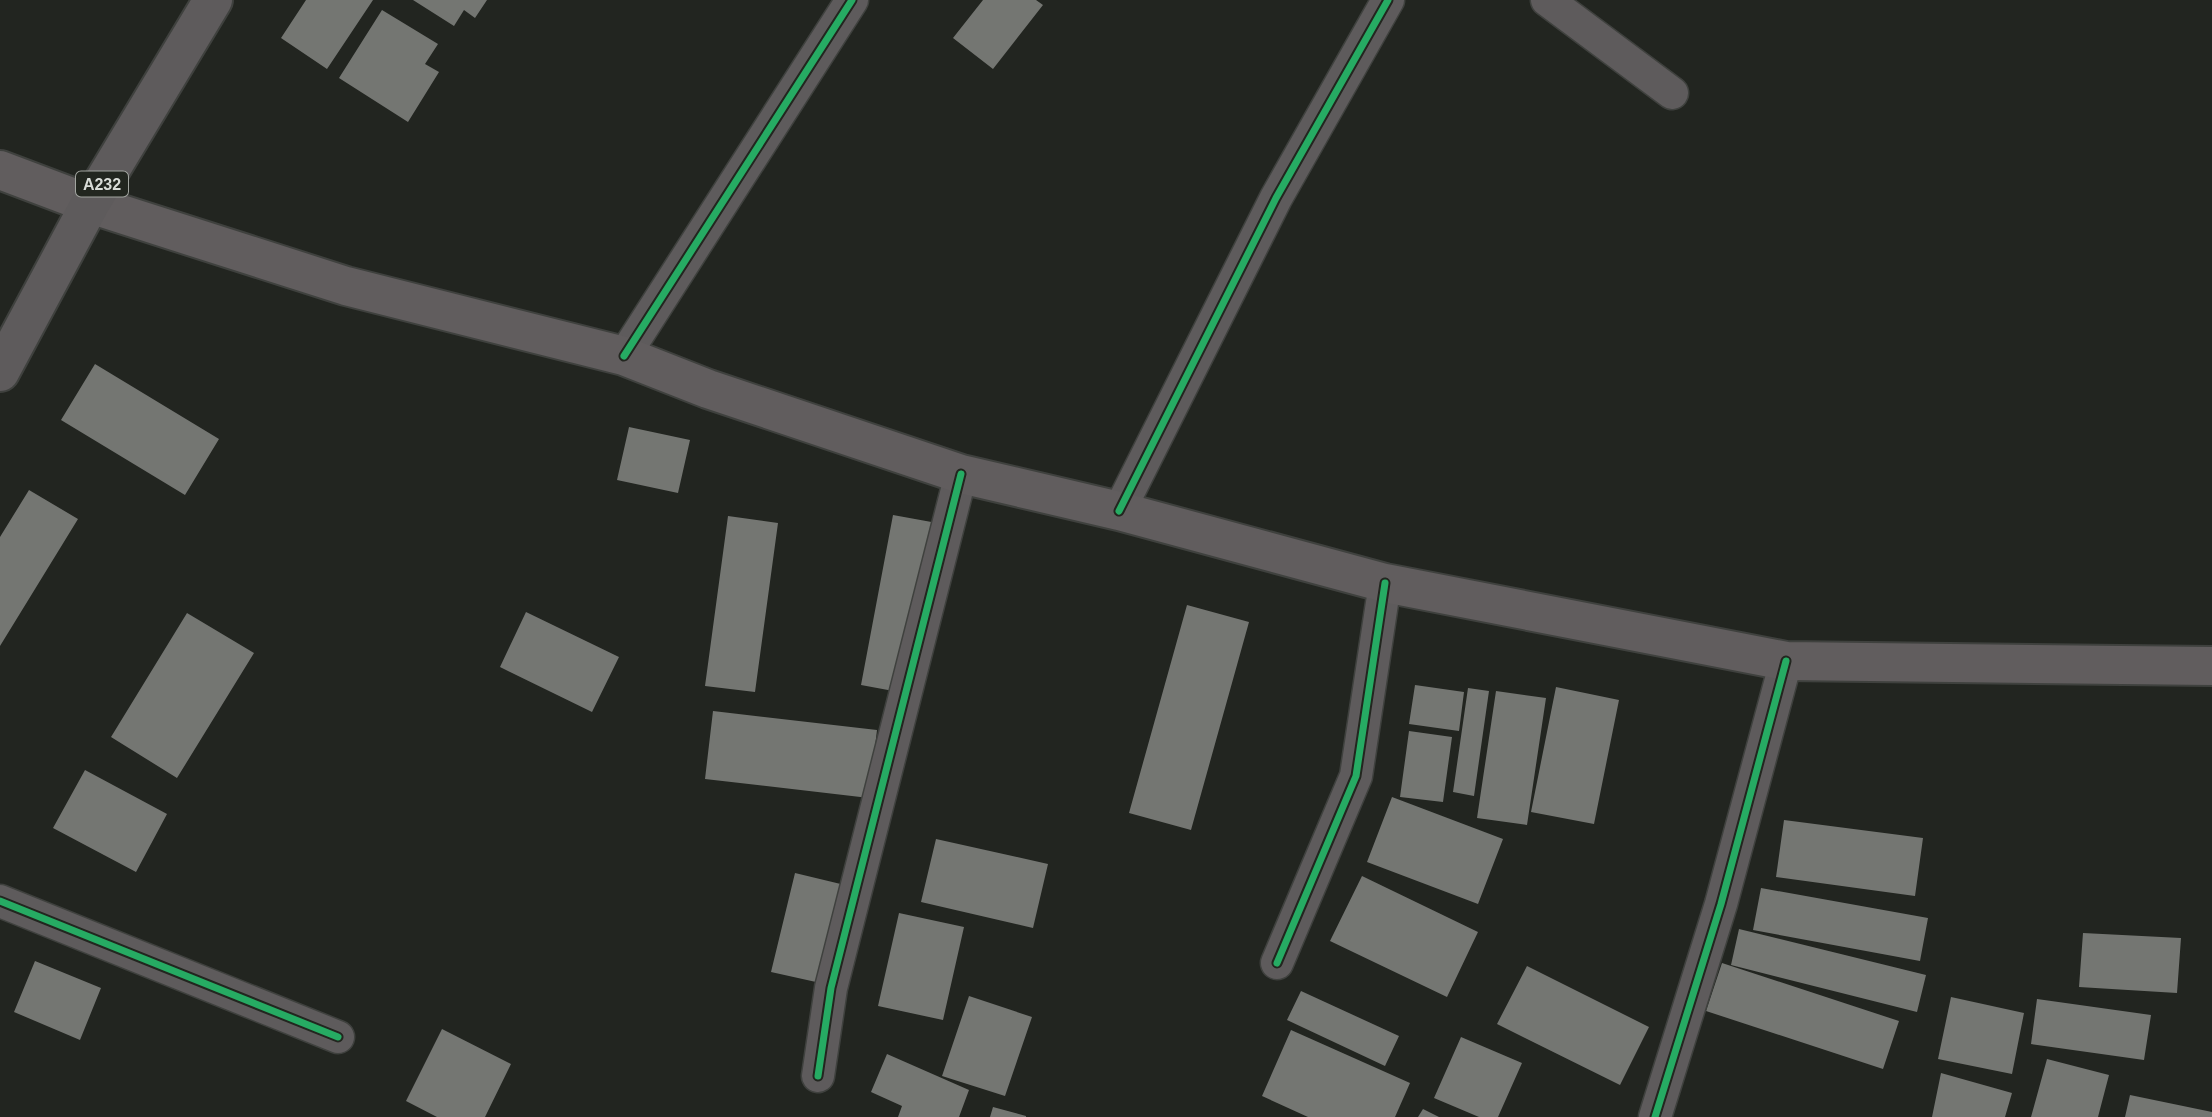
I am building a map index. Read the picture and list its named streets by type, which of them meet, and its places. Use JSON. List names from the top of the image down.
{
  "streets": {
    "main road": ["A232"]
  }
}
